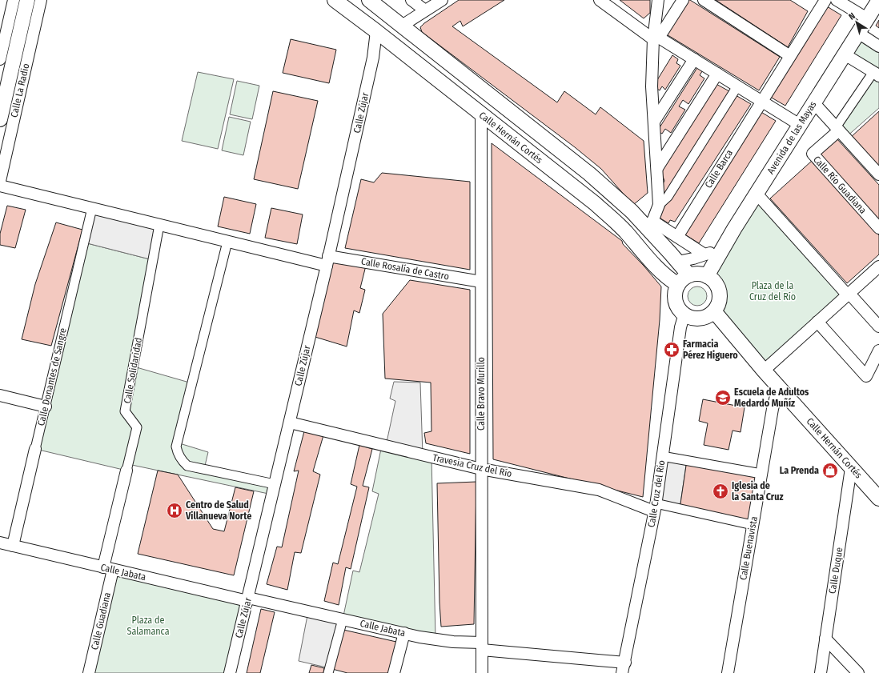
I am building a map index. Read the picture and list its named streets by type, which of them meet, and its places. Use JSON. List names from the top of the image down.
{
  "streets": {
    "street": [
      "Calle La Radio",
      "Calle Zújar",
      "Calle Hernán Cortés",
      "Avenida de las Mayas",
      "Calle Barca",
      "Calle Río Guadiana",
      "Calle Rosalía de Castro",
      "Calle Solidaridad",
      "Calle Donantes de Sangre",
      "Calle Bravo Murillo",
      "Travesía Cruz del Río",
      "Calle Cruz del Río",
      "Calle Buenavista",
      "Calle Duque",
      "Calle Jabata",
      "Calle Guadiana"
    ]
  },
  "crossings": [
    ["Calle Zújar", "Calle Hernán Cortés"],
    ["Calle Zújar", "Calle Rosalía de Castro"],
    ["Calle Zújar", "Travesía Cruz del Río"],
    ["Calle Zújar", "Calle Jabata"],
    ["Calle Hernán Cortés", "Avenida de las Mayas"],
    ["Calle Hernán Cortés", "Calle Bravo Murillo"],
    ["Calle Hernán Cortés", "Calle Cruz del Río"],
    ["Calle Hernán Cortés", "Calle Buenavista"],
    ["Calle Hernán Cortés", "Calle Duque"],
    ["Avenida de las Mayas", "Calle Cruz del Río"],
    ["Calle Rosalía de Castro", "Calle Solidaridad"],
    ["Calle Rosalía de Castro", "Calle Donantes de Sangre"],
    ["Calle Rosalía de Castro", "Calle Bravo Murillo"],
    ["Calle Solidaridad", "Calle Jabata"],
    ["Calle Solidaridad", "Calle Guadiana"],
    ["Calle Donantes de Sangre", "Calle Jabata"],
    ["Calle Bravo Murillo", "Travesía Cruz del Río"],
    ["Calle Bravo Murillo", "Calle Jabata"],
    ["Travesía Cruz del Río", "Calle Cruz del Río"],
    ["Calle Cruz del Río", "Calle Jabata"],
    ["Calle Jabata", "Calle Guadiana"]
  ],
  "parks": ["Plaza de la Cruz del Río", "Plaza de Salamanca"],
  "places": {
    "pharmacy": ["Farmacia Pérez Higuero"],
    "school or university": ["Escuela de Adultos Medardo Muñíz"],
    "shop": ["La Prenda"],
    "church": ["Iglesia de la Santa Cruz"],
    "hospital": ["Centro de Salud Villanueva Norte"]
  },
  "north": "top left"
}
